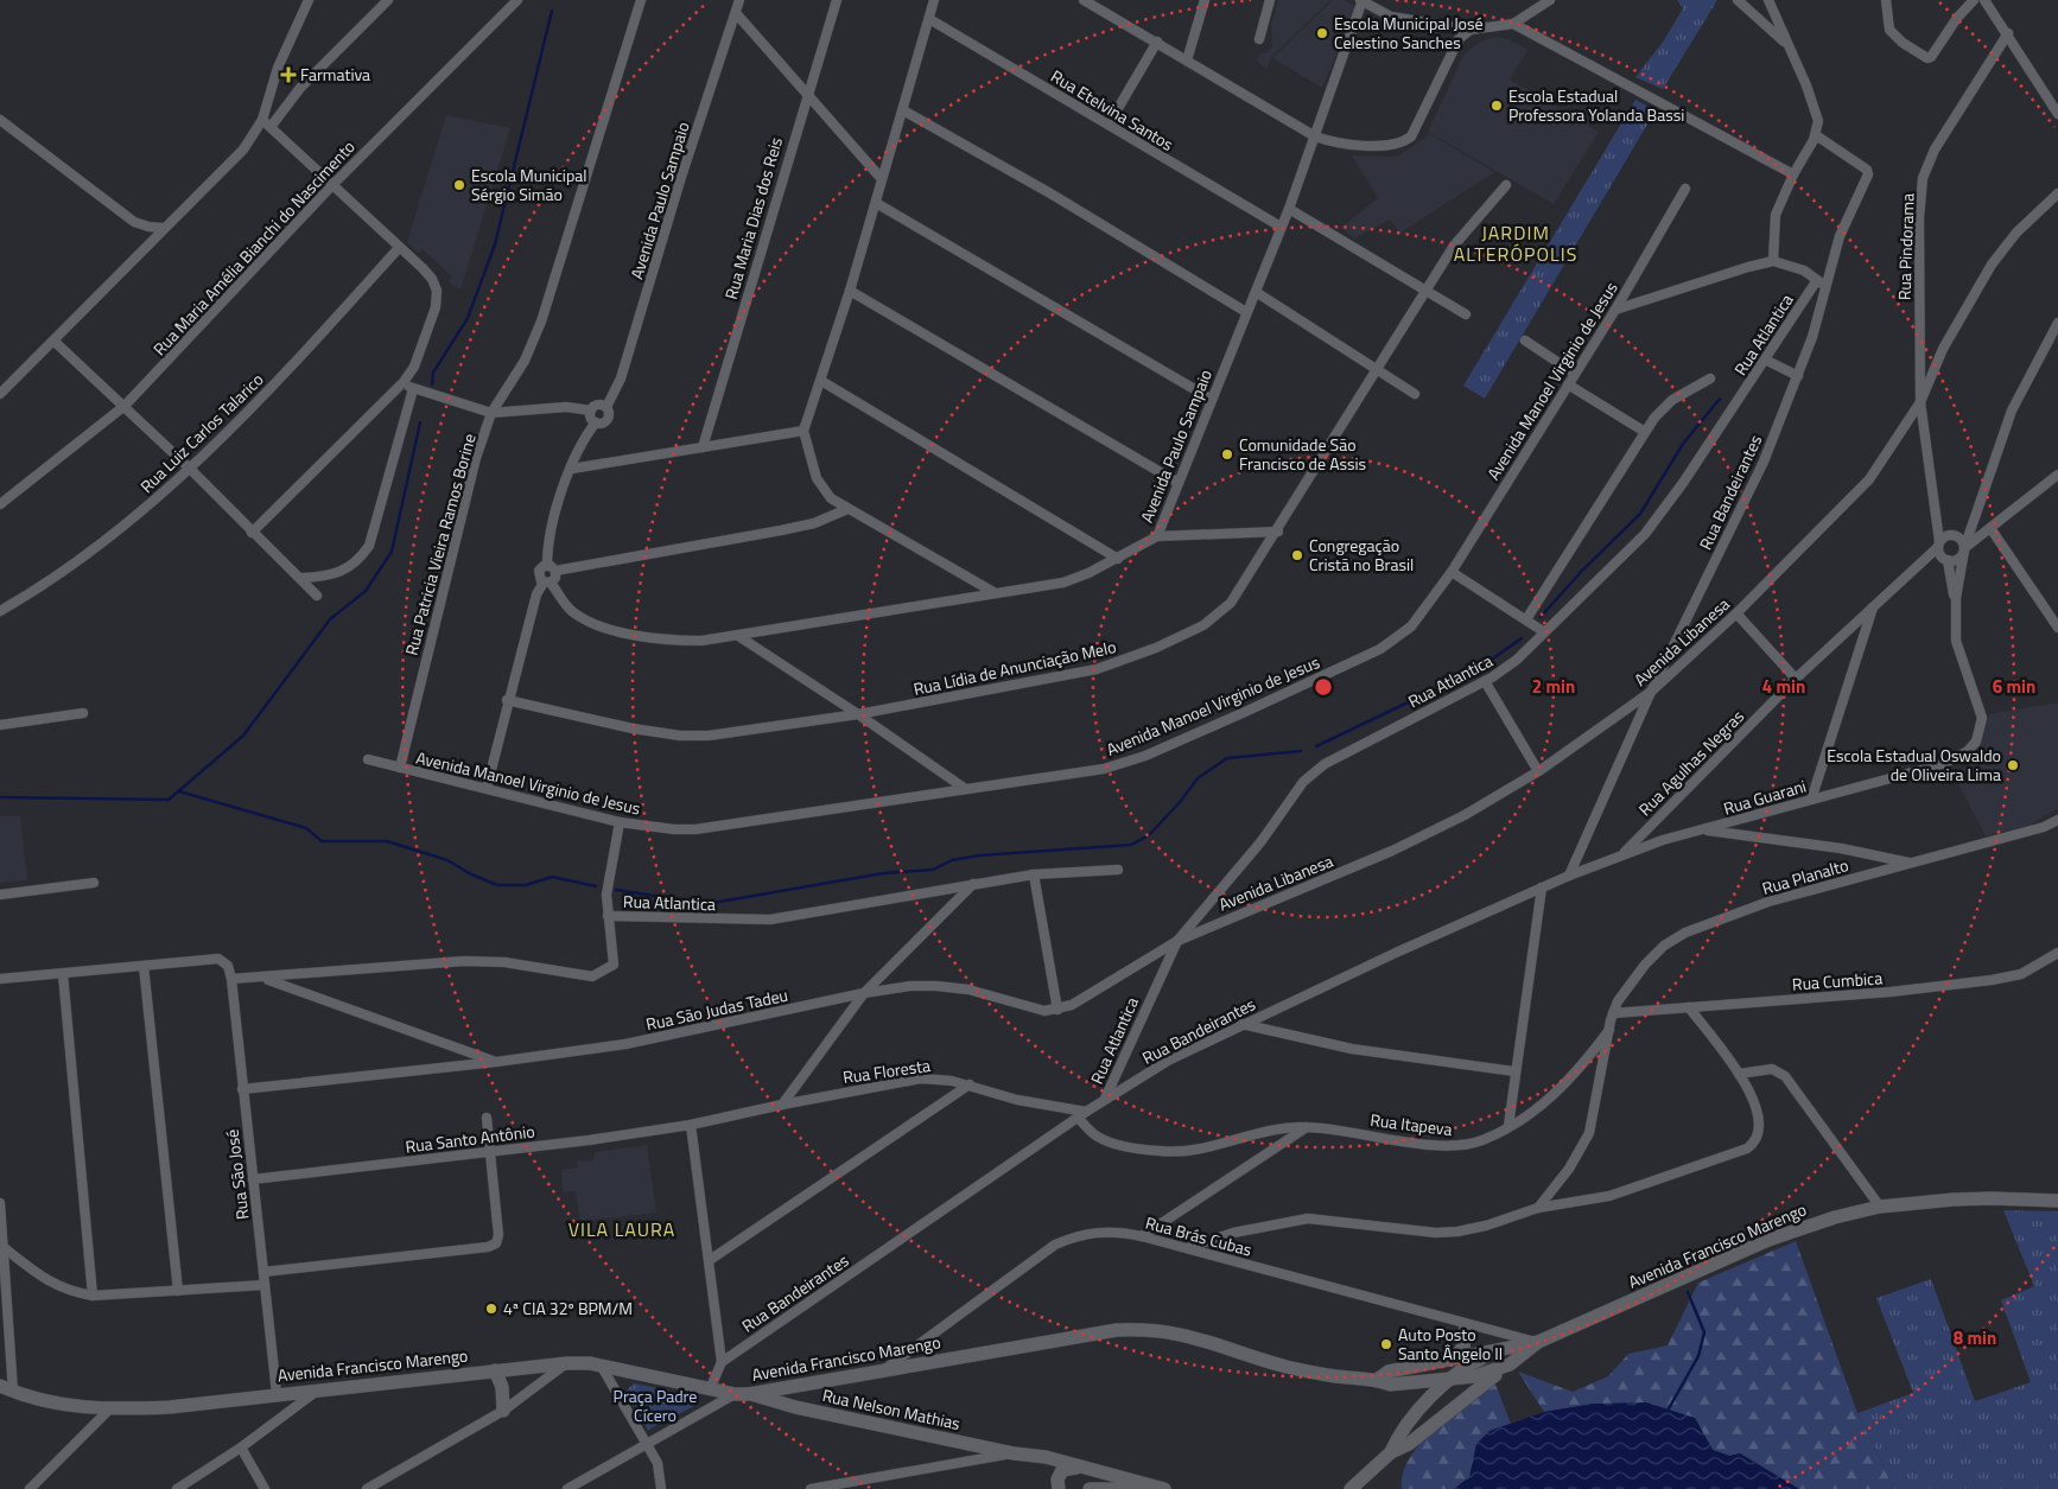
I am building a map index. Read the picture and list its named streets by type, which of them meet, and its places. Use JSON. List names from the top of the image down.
{
  "streets": {
    "main road": ["Avenida Francisco Marengo", "Rua Nelson Mathias"],
    "street": [
      "Rua Etelvina Santos",
      "Avenida Paulo Sampaio",
      "Rua Maria Dias dos Reis",
      "Rua Pindorama",
      "Rua Maria Amélia Bianchi do Nascimento",
      "Rua Atlantica",
      "Avenida Manoel Virginio de Jesus",
      "Rua Luiz Carlos Talarico",
      "Rua Bandeirantes",
      "Rua Patricia Vieira Ramos Borine",
      "Avenida Libanesa",
      "Rua Lídia de Anunciação Melo",
      "Rua Agulhas Negras",
      "Rua Guarani",
      "Rua Planalto",
      "Rua Cumbica",
      "Rua São Judas Tadeu",
      "Rua Floresta",
      "Rua Itapeva",
      "Rua Santo Antônio",
      "Rua São José",
      "Rua Brás Cubas"
    ]
  },
  "crossings": [
    ["Rua Etelvina Santos", "Avenida Paulo Sampaio"],
    ["Avenida Paulo Sampaio", "Avenida Manoel Virginio de Jesus"],
    ["Avenida Paulo Sampaio", "Rua Lídia de Anunciação Melo"],
    ["Rua Pindorama", "Avenida Libanesa"],
    ["Rua Pindorama", "Rua Agulhas Negras"],
    ["Rua Pindorama", "Rua Guarani"],
    ["Rua Atlantica", "Rua Bandeirantes"],
    ["Rua Atlantica", "Avenida Libanesa"],
    ["Avenida Manoel Virginio de Jesus", "Rua Patricia Vieira Ramos Borine"],
    ["Rua Bandeirantes", "Avenida Libanesa"],
    ["Rua Bandeirantes", "Rua Agulhas Negras"],
    ["Rua Bandeirantes", "Rua Guarani"],
    ["Rua Bandeirantes", "Rua Floresta"],
    ["Rua Bandeirantes", "Rua Itapeva"],
    ["Rua Agulhas Negras", "Rua Guarani"],
    ["Rua Planalto", "Rua Cumbica"],
    ["Rua Planalto", "Rua Itapeva"],
    ["Rua São Judas Tadeu", "Rua São José"],
    ["Rua Floresta", "Rua Santo Antônio"],
    ["Rua Santo Antônio", "Rua São José"],
    ["Rua São José", "Avenida Francisco Marengo"],
    ["Rua Brás Cubas", "Avenida Francisco Marengo"],
    ["Avenida Francisco Marengo", "Rua Nelson Mathias"]
  ],
  "districts": ["JARDIM ALTERÓPOLIS", "VILA LAURA"],
  "parks": ["Praça Padre Cícero"],
  "places": {
    "other": [
      "Escola Municipal José Celestino Sanches",
      "Escola Estadual Professora Yolanda Bassi",
      "Escola Municipal Sérgio Simão",
      "Comunidade São Francisco de Assis",
      "Congregação Cristã no Brasil",
      "Escola Estadual Oswaldo de Oliveira Lima",
      "4ª CIA 32º BPM/M",
      "Auto Posto Santo Ângelo II"
    ],
    "health": ["Farmativa"]
  },
  "rings": [
    "2 min",
    "4 min",
    "6 min",
    "8 min"
  ]
}
